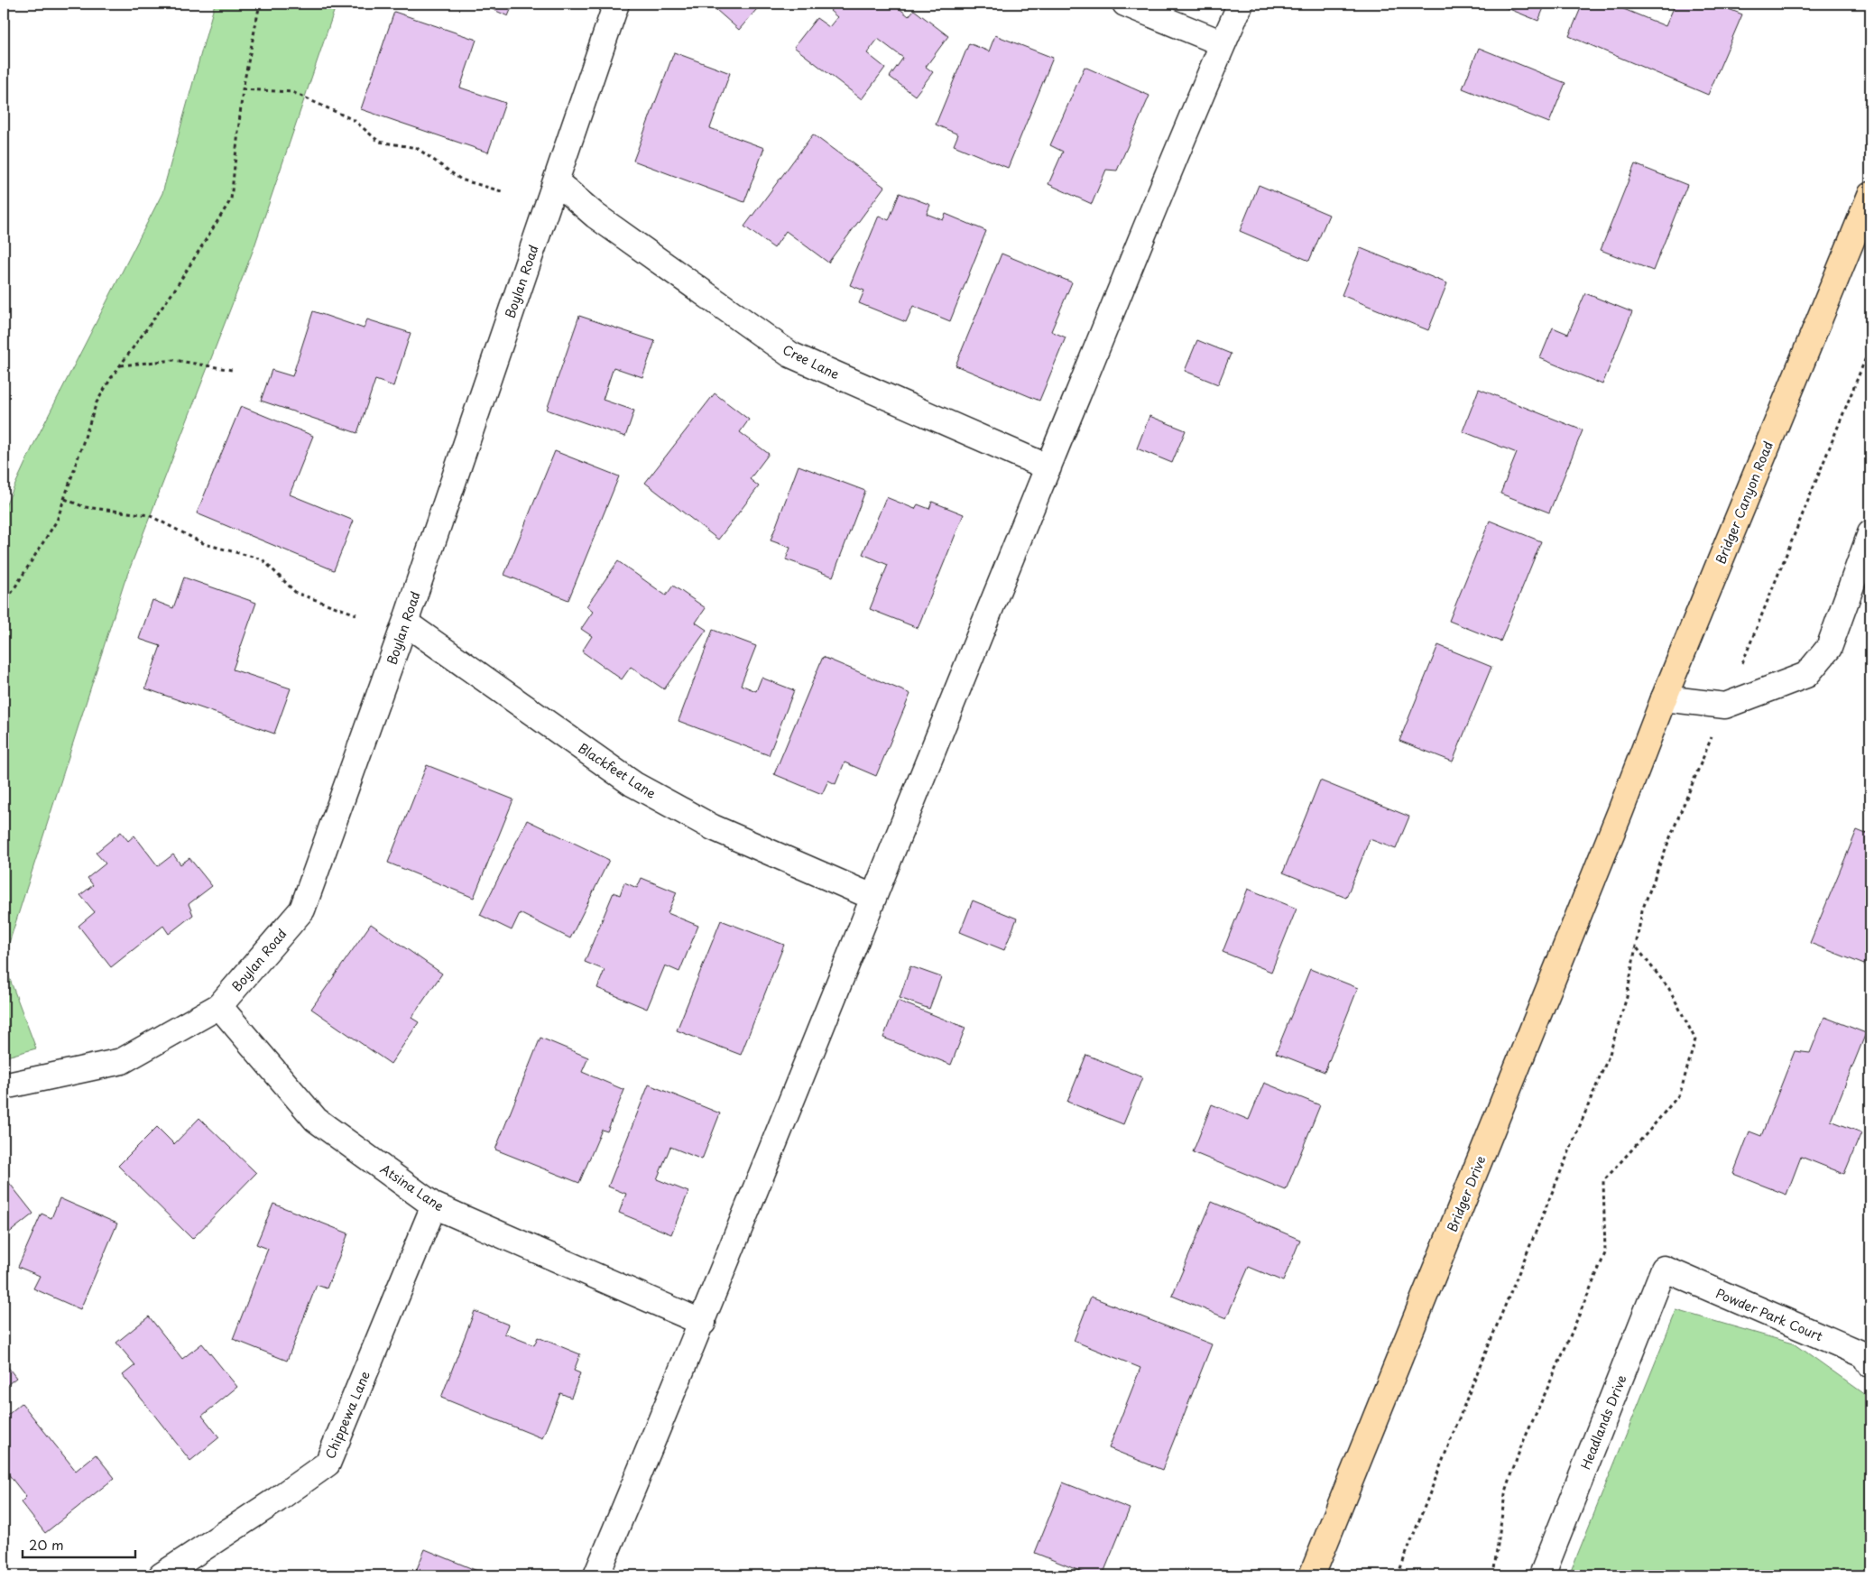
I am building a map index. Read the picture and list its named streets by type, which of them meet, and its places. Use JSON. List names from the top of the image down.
{
  "streets": {
    "main road": ["Bridger Canyon Road", "Bridger Drive"],
    "street": [
      "Boylan Road",
      "Cree Lane",
      "Blackfeet Lane",
      "Atsina Lane",
      "Powder Park Court",
      "Chippewa Lane",
      "Headlands Drive"
    ]
  },
  "crossings": [
    ["Boylan Road", "Cree Lane"],
    ["Boylan Road", "Blackfeet Lane"],
    ["Boylan Road", "Atsina Lane"],
    ["Bridger Canyon Road", "Bridger Drive"],
    ["Atsina Lane", "Chippewa Lane"],
    ["Powder Park Court", "Headlands Drive"]
  ],
  "scale_bar": "20 m"
}
